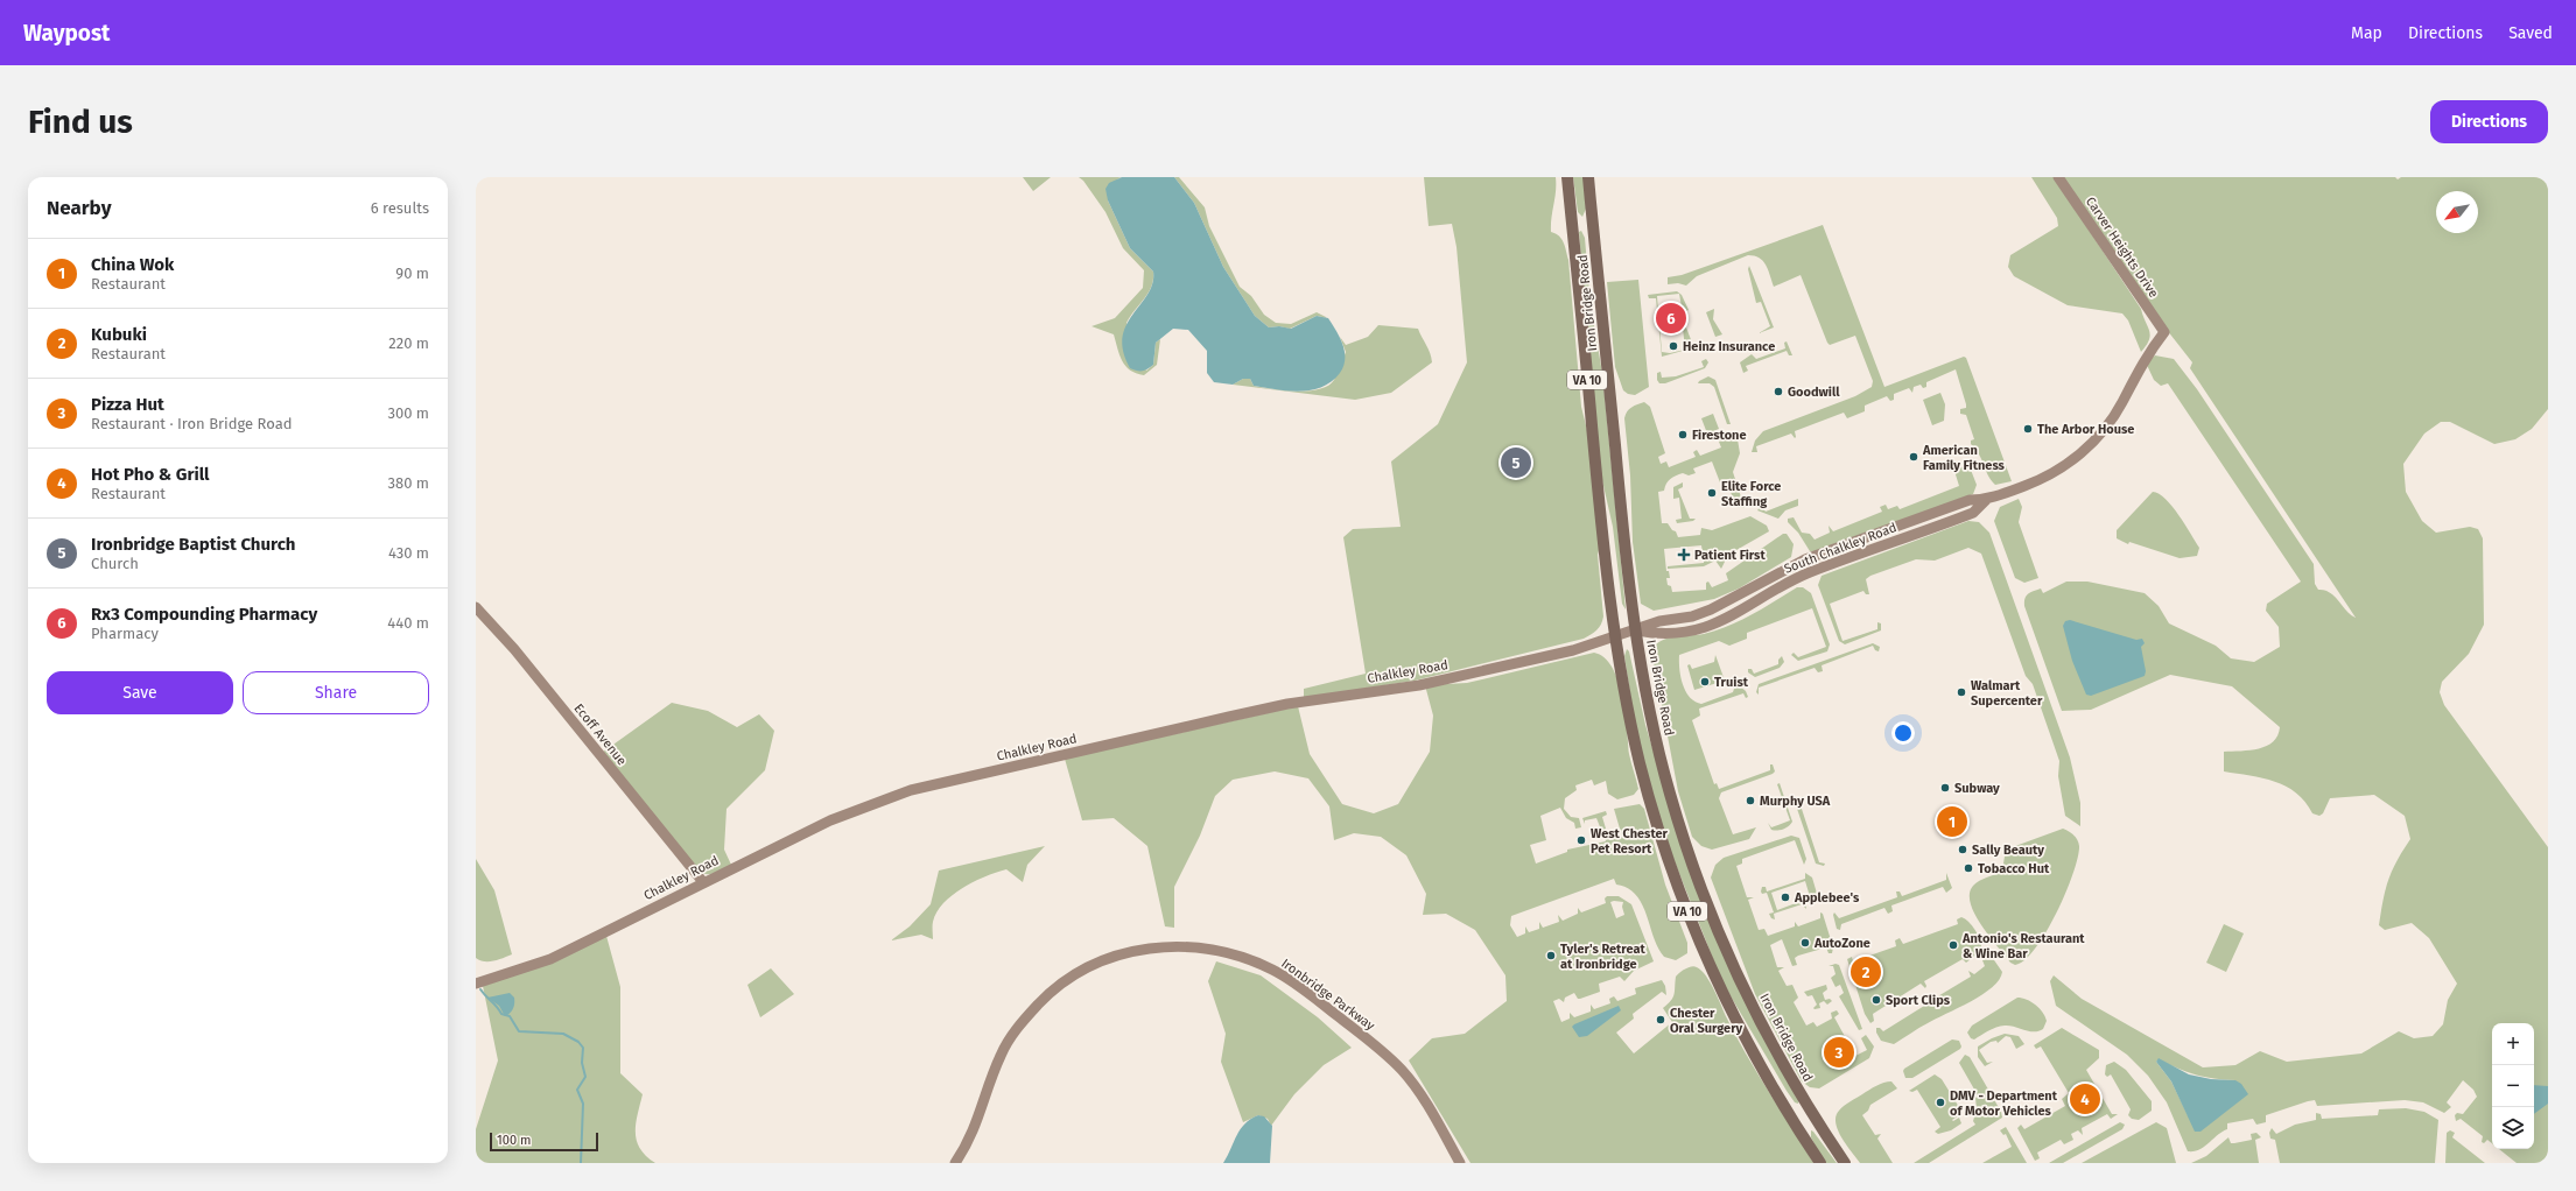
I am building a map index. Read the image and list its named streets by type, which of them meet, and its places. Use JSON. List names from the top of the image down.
{
  "streets": {
    "main road": ["Iron Bridge Road", "VA 10"],
    "street": [
      "Carver Heights Drive",
      "South Chalkley Road",
      "Chalkley Road",
      "Ecoff Avenue",
      "Ironbridge Parkway"
    ]
  },
  "crossings": [
    ["Carver Heights Drive", "South Chalkley Road"],
    ["Iron Bridge Road", "South Chalkley Road"],
    ["Iron Bridge Road", "Chalkley Road"],
    ["South Chalkley Road", "Chalkley Road"],
    ["Chalkley Road", "Ecoff Avenue"]
  ],
  "places": {
    "other": [
      "Heinz Insurance",
      "Goodwill",
      "The Arbor House",
      "Firestone",
      "American Family Fitness",
      "Elite Force Staffing",
      "Truist",
      "Walmart Supercenter",
      "Subway",
      "Murphy USA",
      "West Chester Pet Resort",
      "Sally Beauty",
      "Tobacco Hut",
      "Applebee's",
      "AutoZone",
      "Antonio's Restaurant & Wine Bar",
      "Tyler's Retreat at Ironbridge",
      "Sport Clips",
      "Chester Oral Surgery",
      "DMV - Department of Motor Vehicles"
    ],
    "health": ["Patient First"]
  },
  "scale_bar": "100 m",
  "north": "bottom left",
  "page": {
    "header": "Waypost",
    "nav": ["Map", "Directions", "Saved"],
    "buttons": [
      "Directions",
      ["Save", "Share"]
    ],
    "title": "Find us",
    "heading": ["Nearby", "6 results"],
    "list": [
      {
        "mark": "1",
        "name": "China Wok",
        "note": "Restaurant",
        "value": "90 m"
      },
      {
        "mark": "2",
        "name": "Kubuki",
        "note": "Restaurant",
        "value": "220 m"
      },
      {
        "mark": "3",
        "name": "Pizza Hut",
        "note": "Restaurant · Iron Bridge Road",
        "value": "300 m"
      },
      {
        "mark": "4",
        "name": "Hot Pho & Grill",
        "note": "Restaurant",
        "value": "380 m"
      },
      {
        "mark": "5",
        "name": "Ironbridge Baptist Church",
        "note": "Church",
        "value": "430 m"
      },
      {
        "mark": "6",
        "name": "Rx3 Compounding Pharmacy",
        "note": "Pharmacy",
        "value": "440 m"
      }
    ],
    "pins": [
      "6",
      "5",
      "1",
      "2",
      "3",
      "4"
    ],
    "map_buttons": ["+", "−"],
    "scale": "100 m"
  }
}
